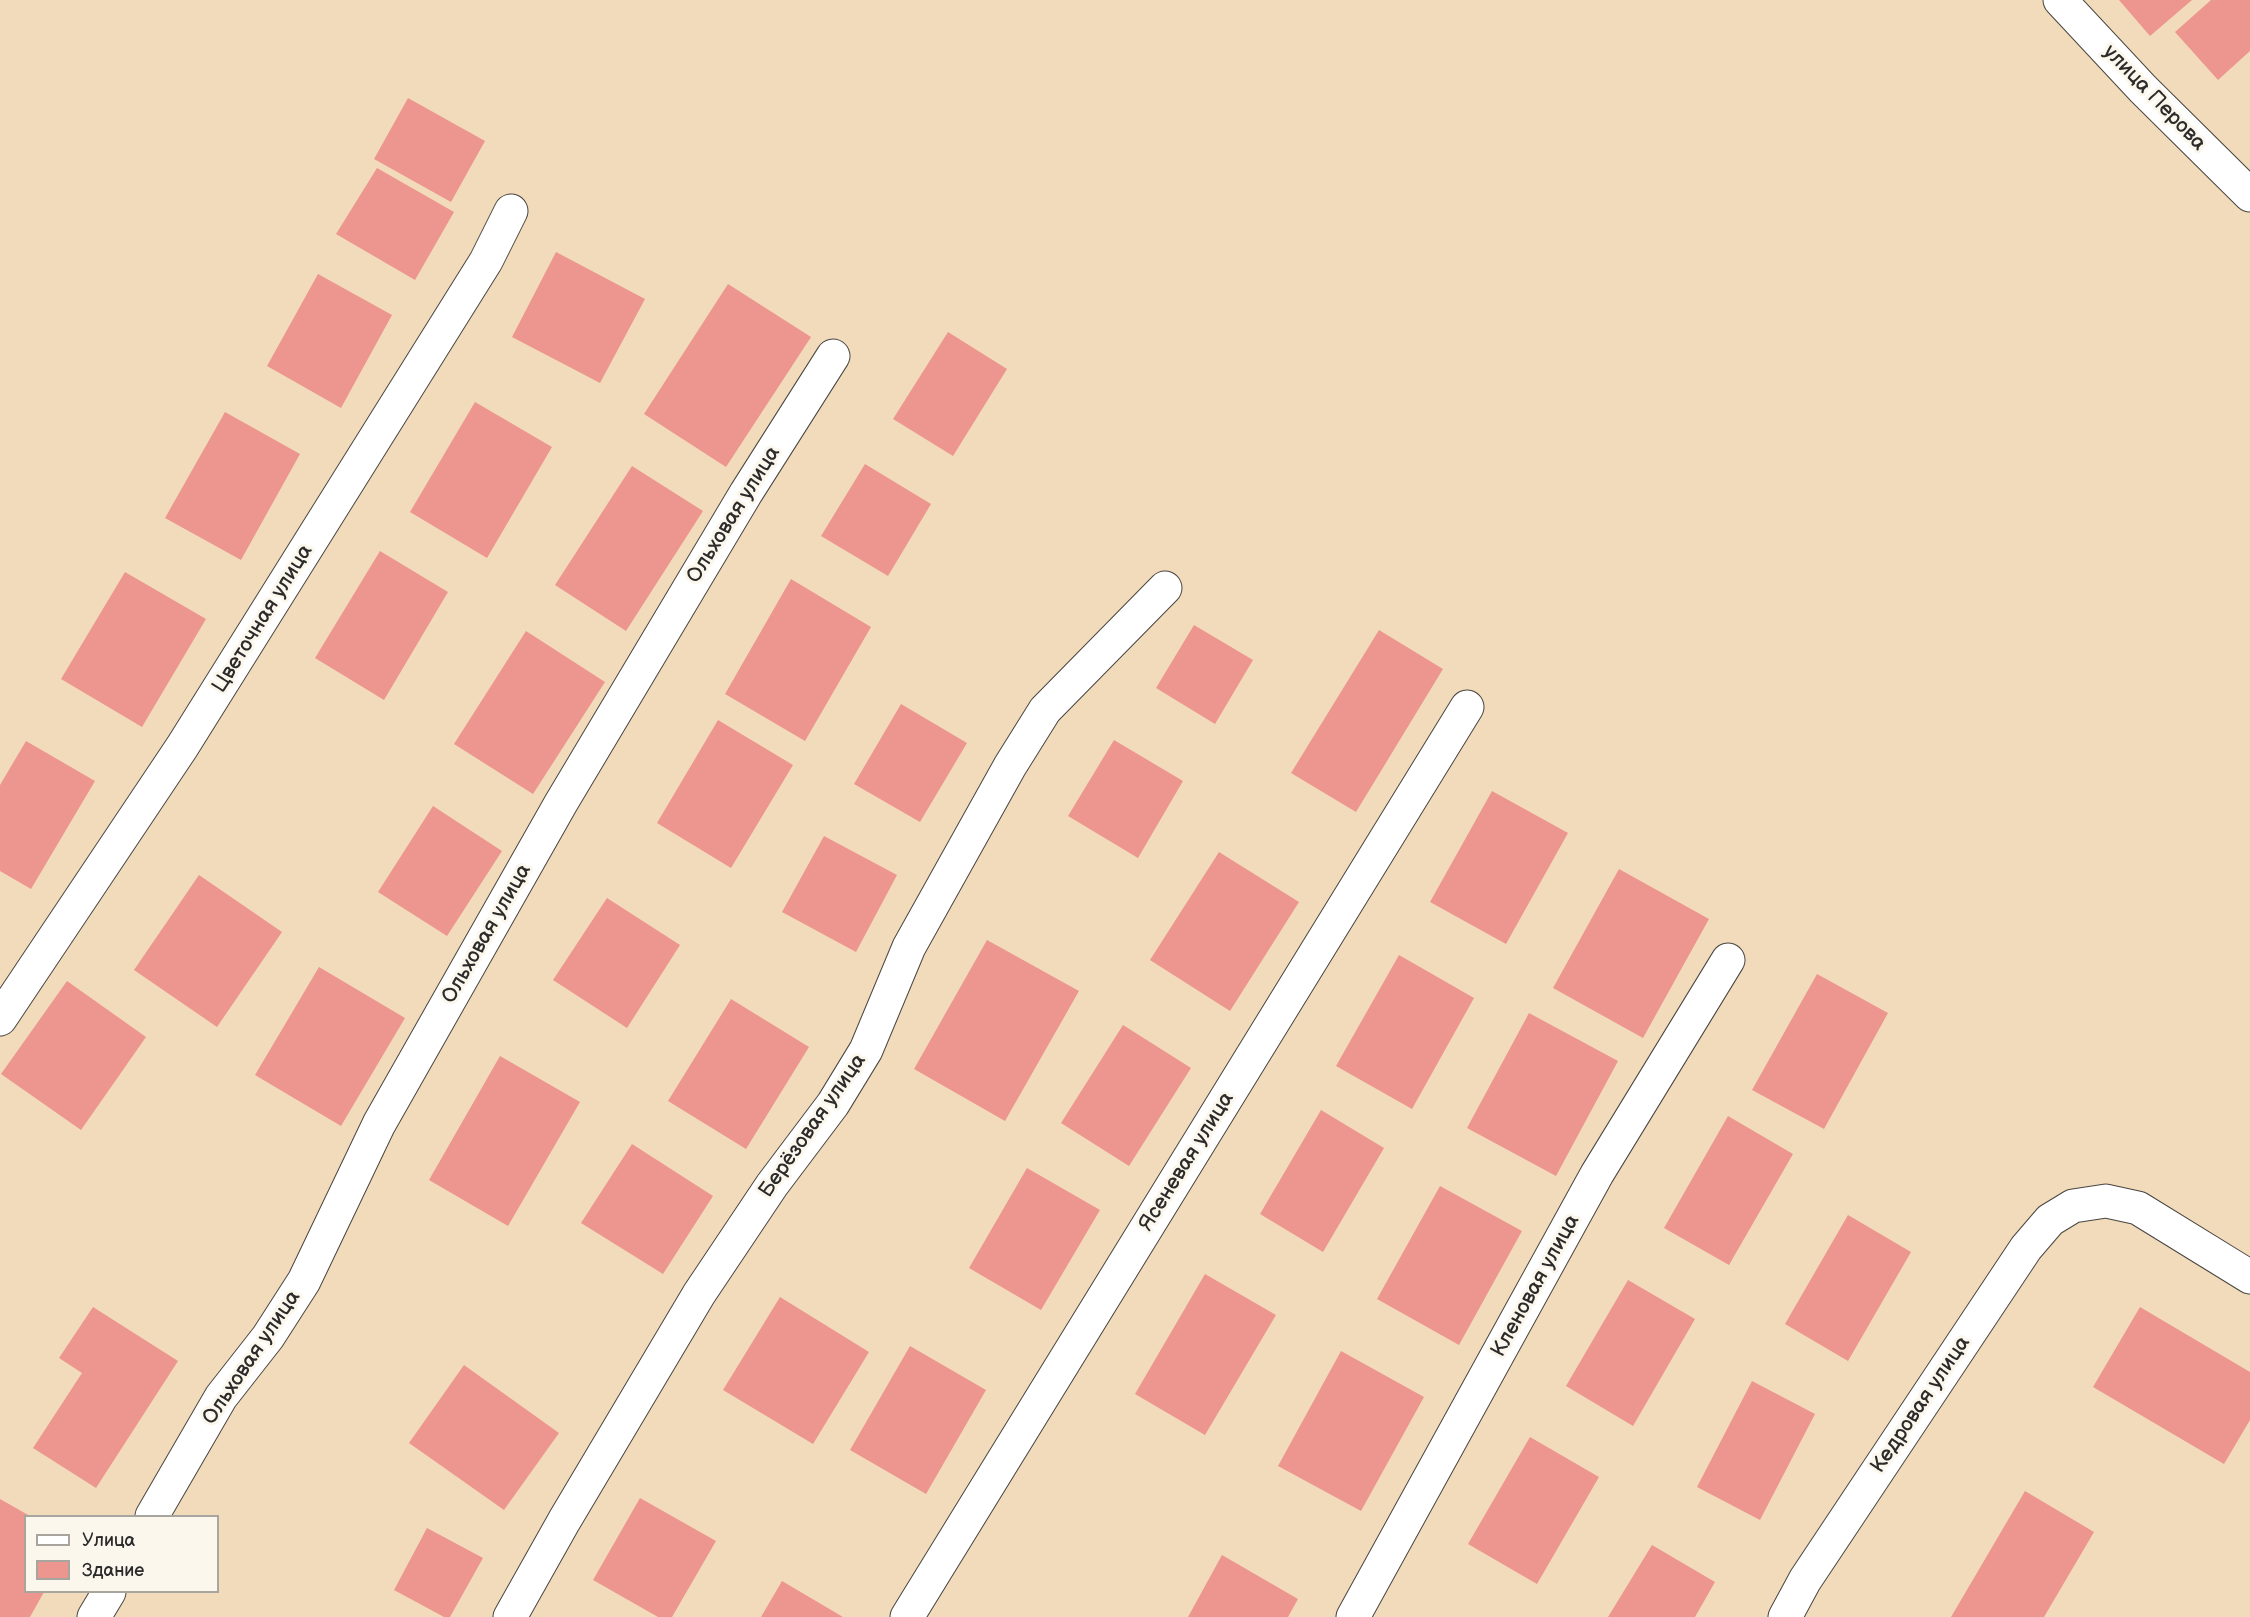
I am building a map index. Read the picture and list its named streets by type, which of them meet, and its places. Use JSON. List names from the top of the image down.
{
  "streets": {
    "street": [
      "улица Перова",
      "Ольховая улица",
      "Цветочная улица",
      "Берёзовая улица",
      "Ясеневая улица",
      "Кленовая улица",
      "Кедровая улица"
    ]
  },
  "legend": ["Улица", "Здание"]
}
